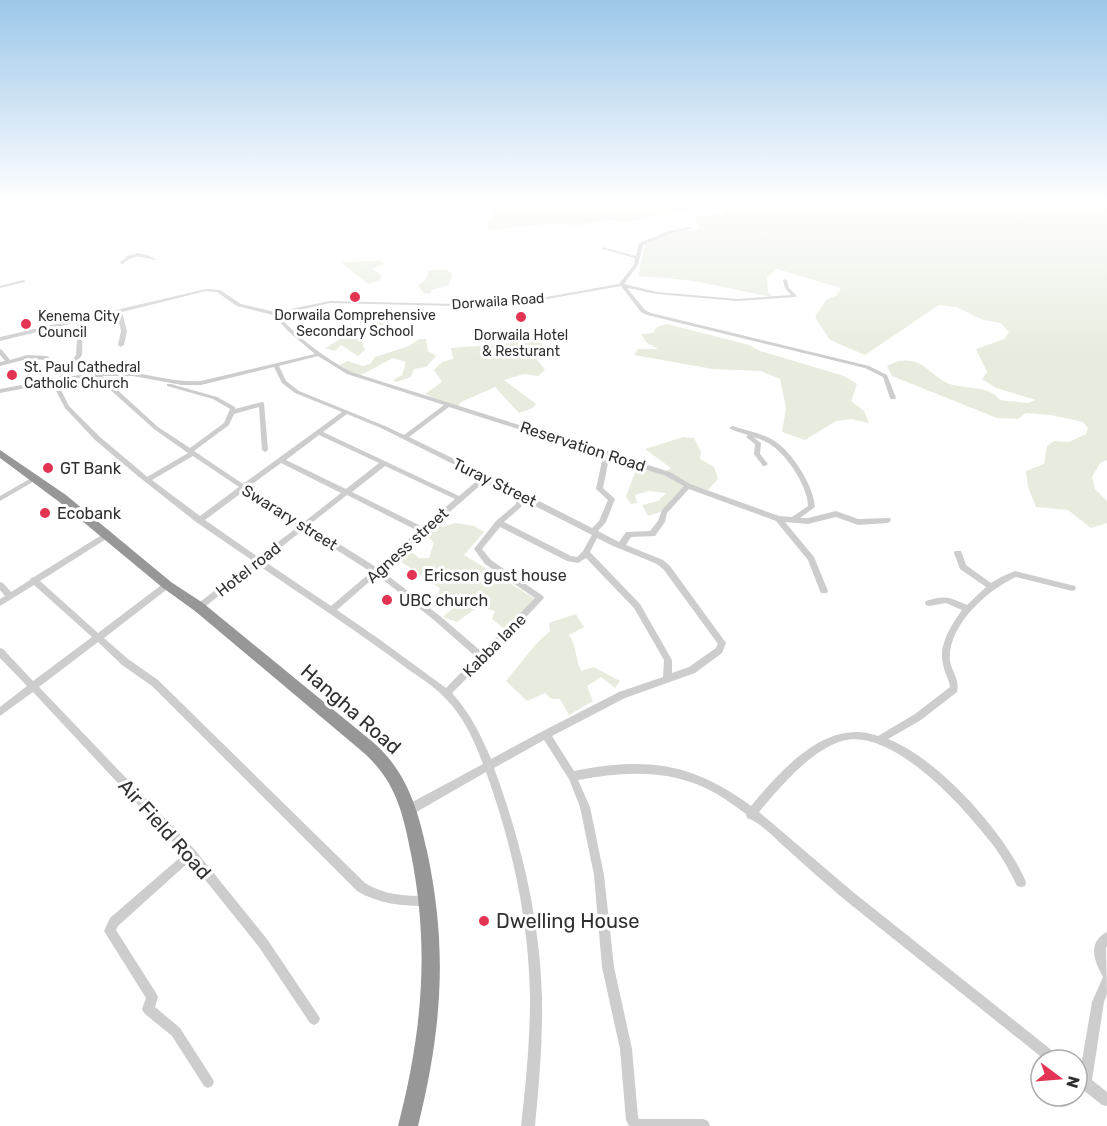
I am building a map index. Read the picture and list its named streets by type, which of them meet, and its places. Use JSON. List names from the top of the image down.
{
  "streets": {
    "highway": ["Hangha Road"],
    "street": [
      "Dorwaila Road",
      "Reservation Road",
      "Turay Street",
      "Swarary street",
      "Agness street",
      "Hotel road",
      "Kabba lane",
      "Air Field Road"
    ]
  },
  "crossings": [
    ["Turay Street", "Agness street"],
    ["Swarary street", "Agness street"],
    ["Swarary street", "Hotel road"],
    ["Swarary street", "Kabba lane"],
    ["Hotel road", "Hangha Road"]
  ],
  "places": [
    "Dorwaila Comprehensive Secondary School",
    "Dorwaila Hotel & Resturant",
    "Kenema City Council",
    "St. Paul Cathedral Catholic Church",
    "GT Bank",
    "Ecobank",
    "Ericson gust house",
    "UBC church",
    "Dwelling House"
  ],
  "north": "right"
}
